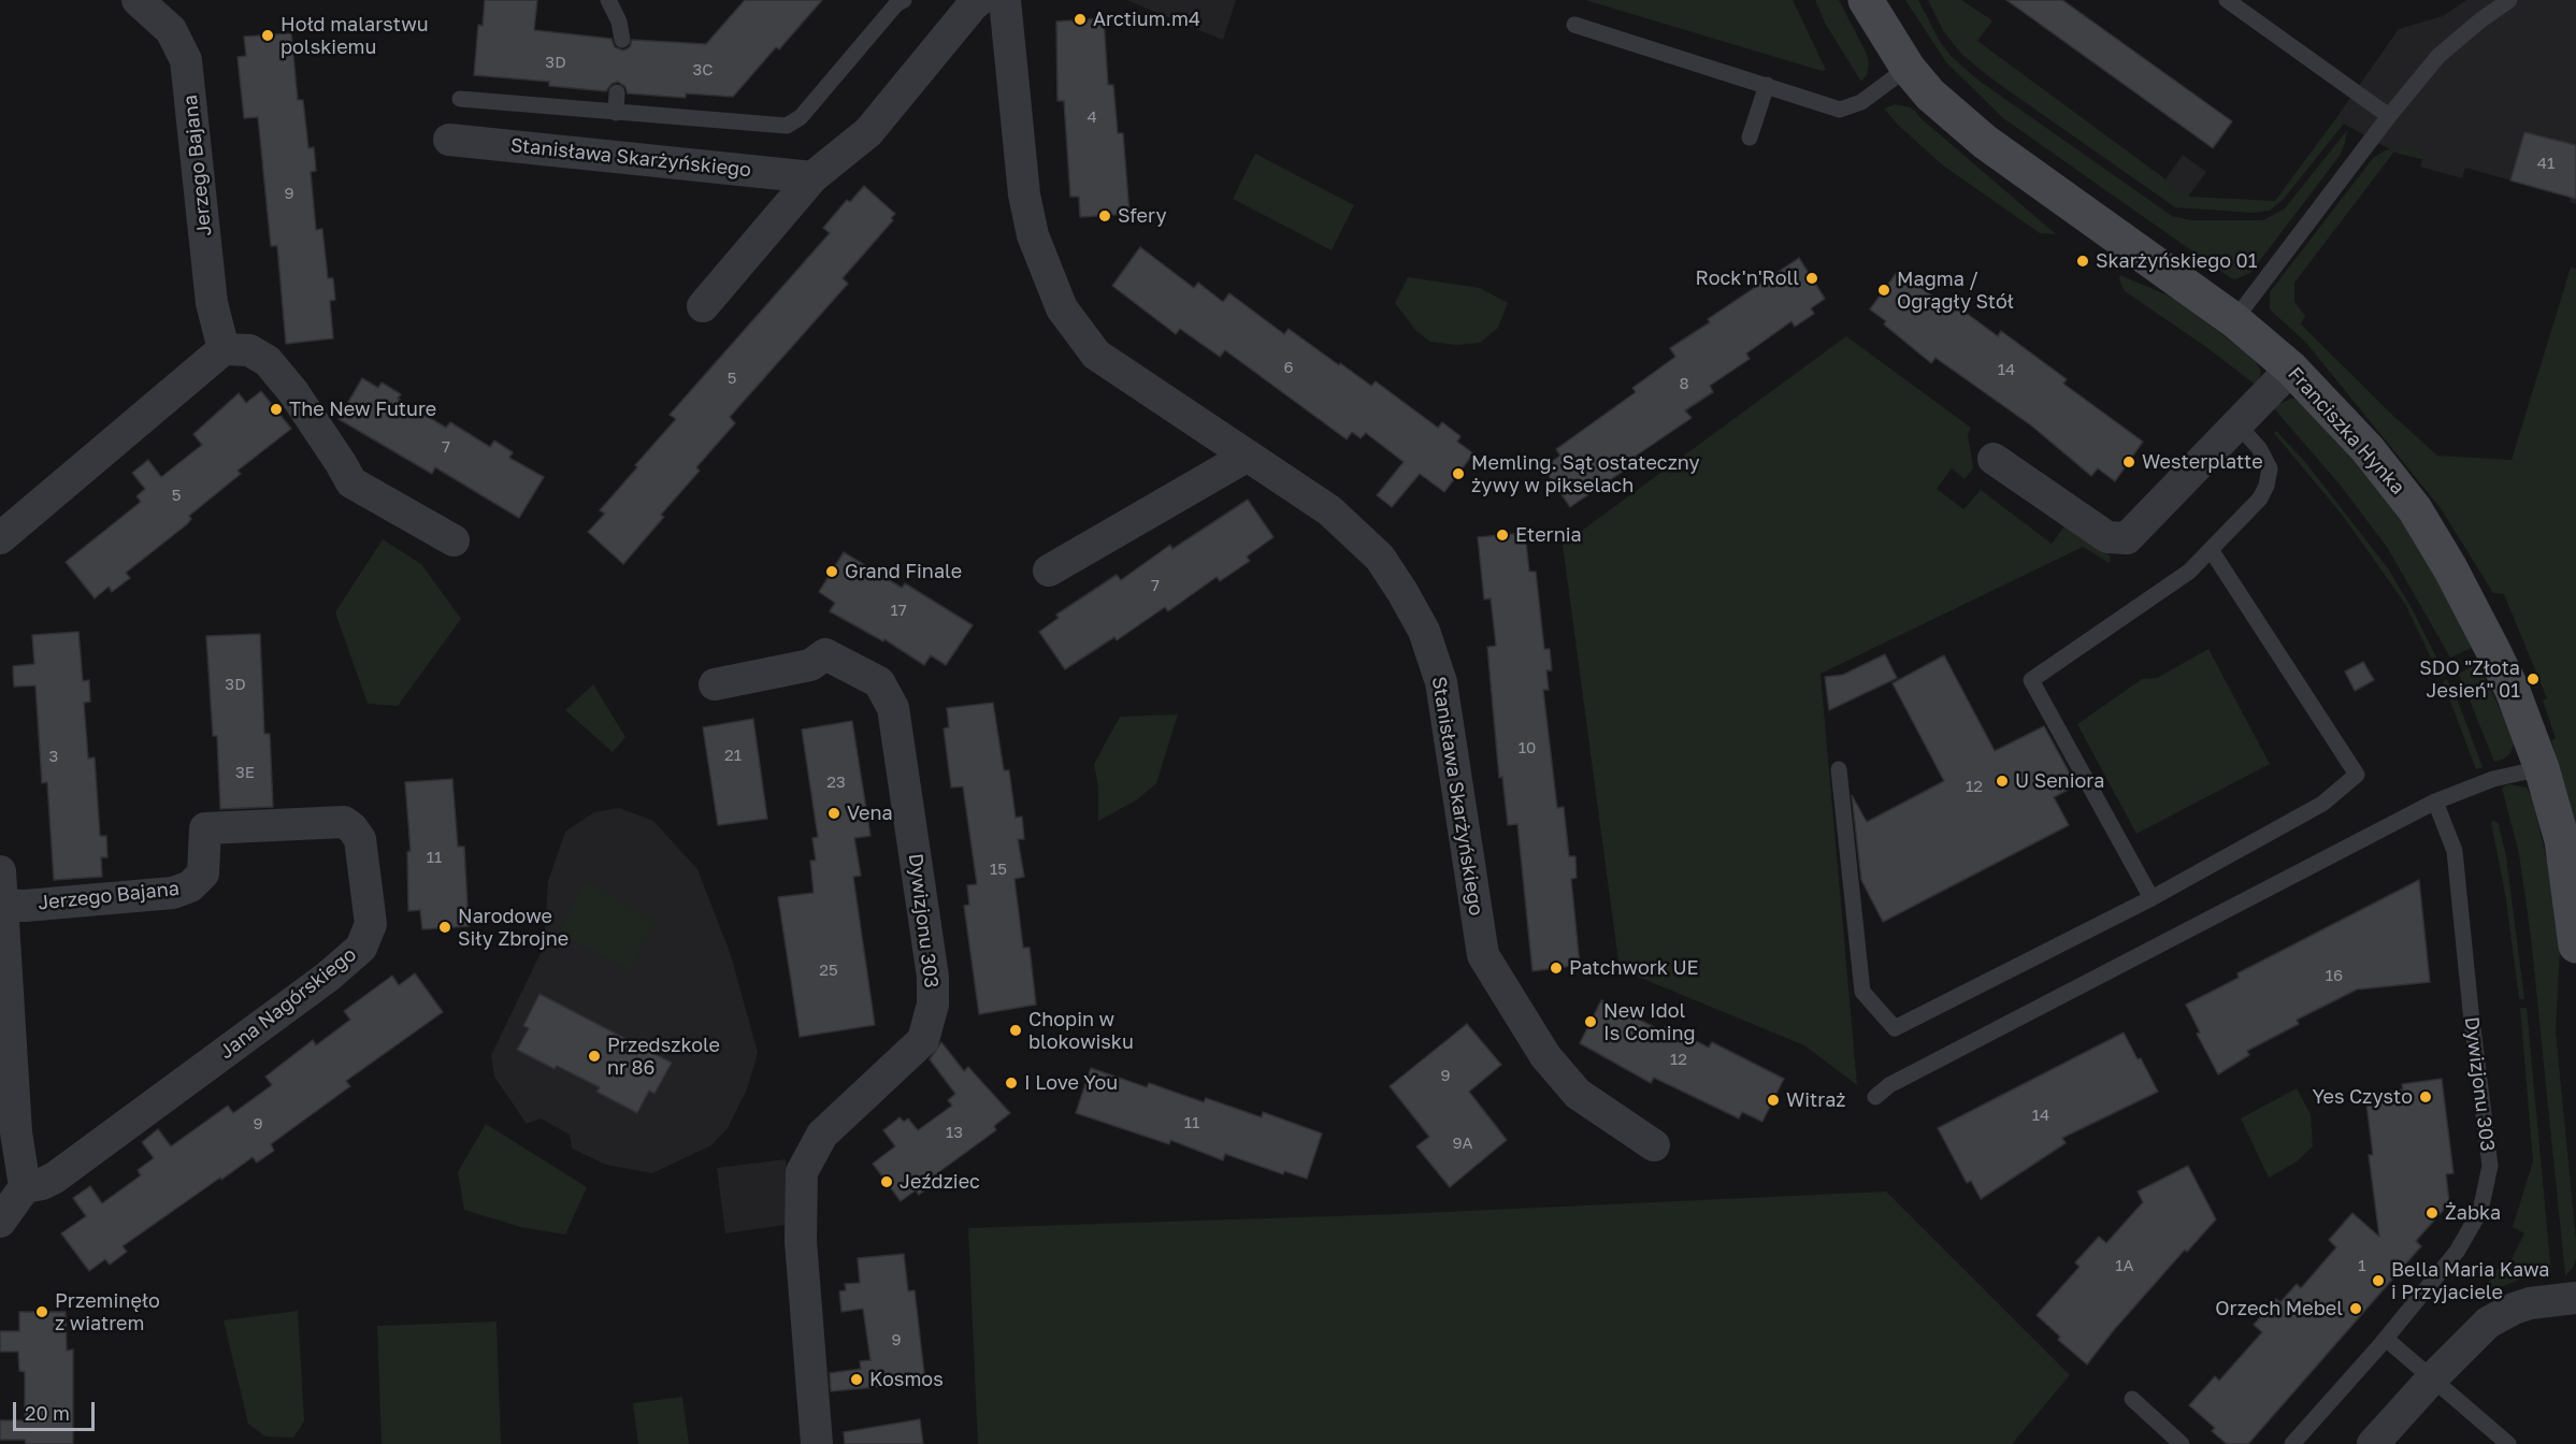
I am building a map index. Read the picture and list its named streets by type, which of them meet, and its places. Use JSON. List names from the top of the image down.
{
  "streets": {
    "street": [
      "Stanisława Skarżyńskiego",
      "Jerzego Bajana",
      "Franciszka Hynka",
      "Dywizjonu 303",
      "Jana Nagórskiego"
    ]
  },
  "crossings": [
    ["Jerzego Bajana", "Jana Nagórskiego"]
  ],
  "places": [
    "Arctium.m4",
    "Hołd malarstwu polskiemu",
    "Sfery",
    "Skarżyńskiego 01",
    "Rock'n'Roll",
    "Magma / Ogrągły Stół",
    "The New Future",
    "Westerplatte",
    "Memling. Sąt ostateczny żywy w pikselach",
    "Eternia",
    "Grand Finale",
    "SDO \"Złota Jesień\" 01",
    "U Seniora",
    "Vena",
    "Narodowe Siły Zbrojne",
    "Patchwork UE",
    "New Idol Is Coming",
    "Chopin w blokowisku",
    "Przedszkole nr 86",
    "I Love You",
    "Yes Czysto",
    "Witraż",
    "Jeździec",
    "Żabka",
    "Bella Maria Kawa i Przyjaciele",
    "Orzech Mebel",
    "Przeminęło z wiatrem",
    "Kosmos"
  ],
  "house_numbers": [
    "3D",
    "3C",
    "4",
    "41",
    "9",
    "6",
    "14",
    "5",
    "8",
    "7",
    "5",
    "7",
    "17",
    "3D",
    "10",
    "21",
    "3",
    "3E",
    "23",
    "12",
    "11",
    "15",
    "25",
    "16",
    "12",
    "9",
    "14",
    "11",
    "9",
    "13",
    "9A",
    "1A",
    "1",
    "9"
  ],
  "scale_bar": "20 m"
}
